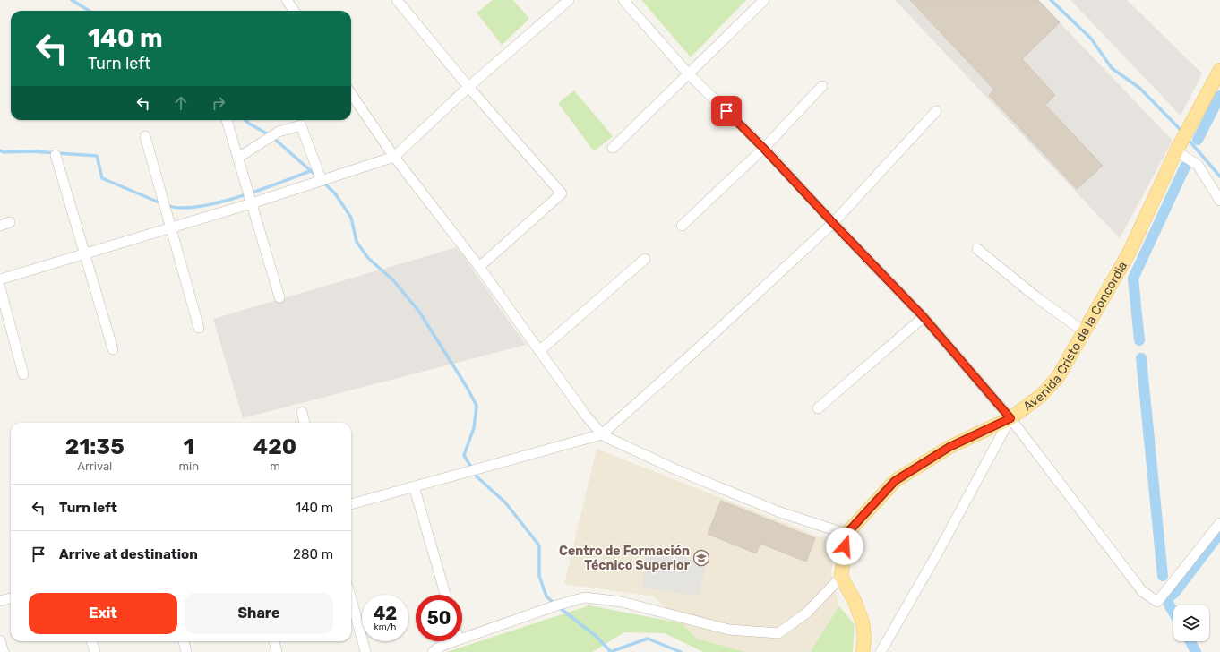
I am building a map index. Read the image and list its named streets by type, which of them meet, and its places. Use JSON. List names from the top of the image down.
{
  "streets": {
    "main road": ["Avenida Cristo de la Concordia"]
  },
  "places": {
    "school or university": ["Centro de Formación Técnico Superior"]
  },
  "page": {
    "turn": ["140 m", "Turn left"],
    "eta": [
      "21:35",
      "Arrival",
      "1",
      "min",
      "420",
      "m"
    ],
    "list": [
      {
        "name": "Turn left",
        "value": "140 m"
      },
      {
        "name": "Arrive at destination",
        "value": "280 m"
      }
    ],
    "buttons": ["Exit", "Share"],
    "speed": "42 km/h",
    "limit": "50"
  }
}
